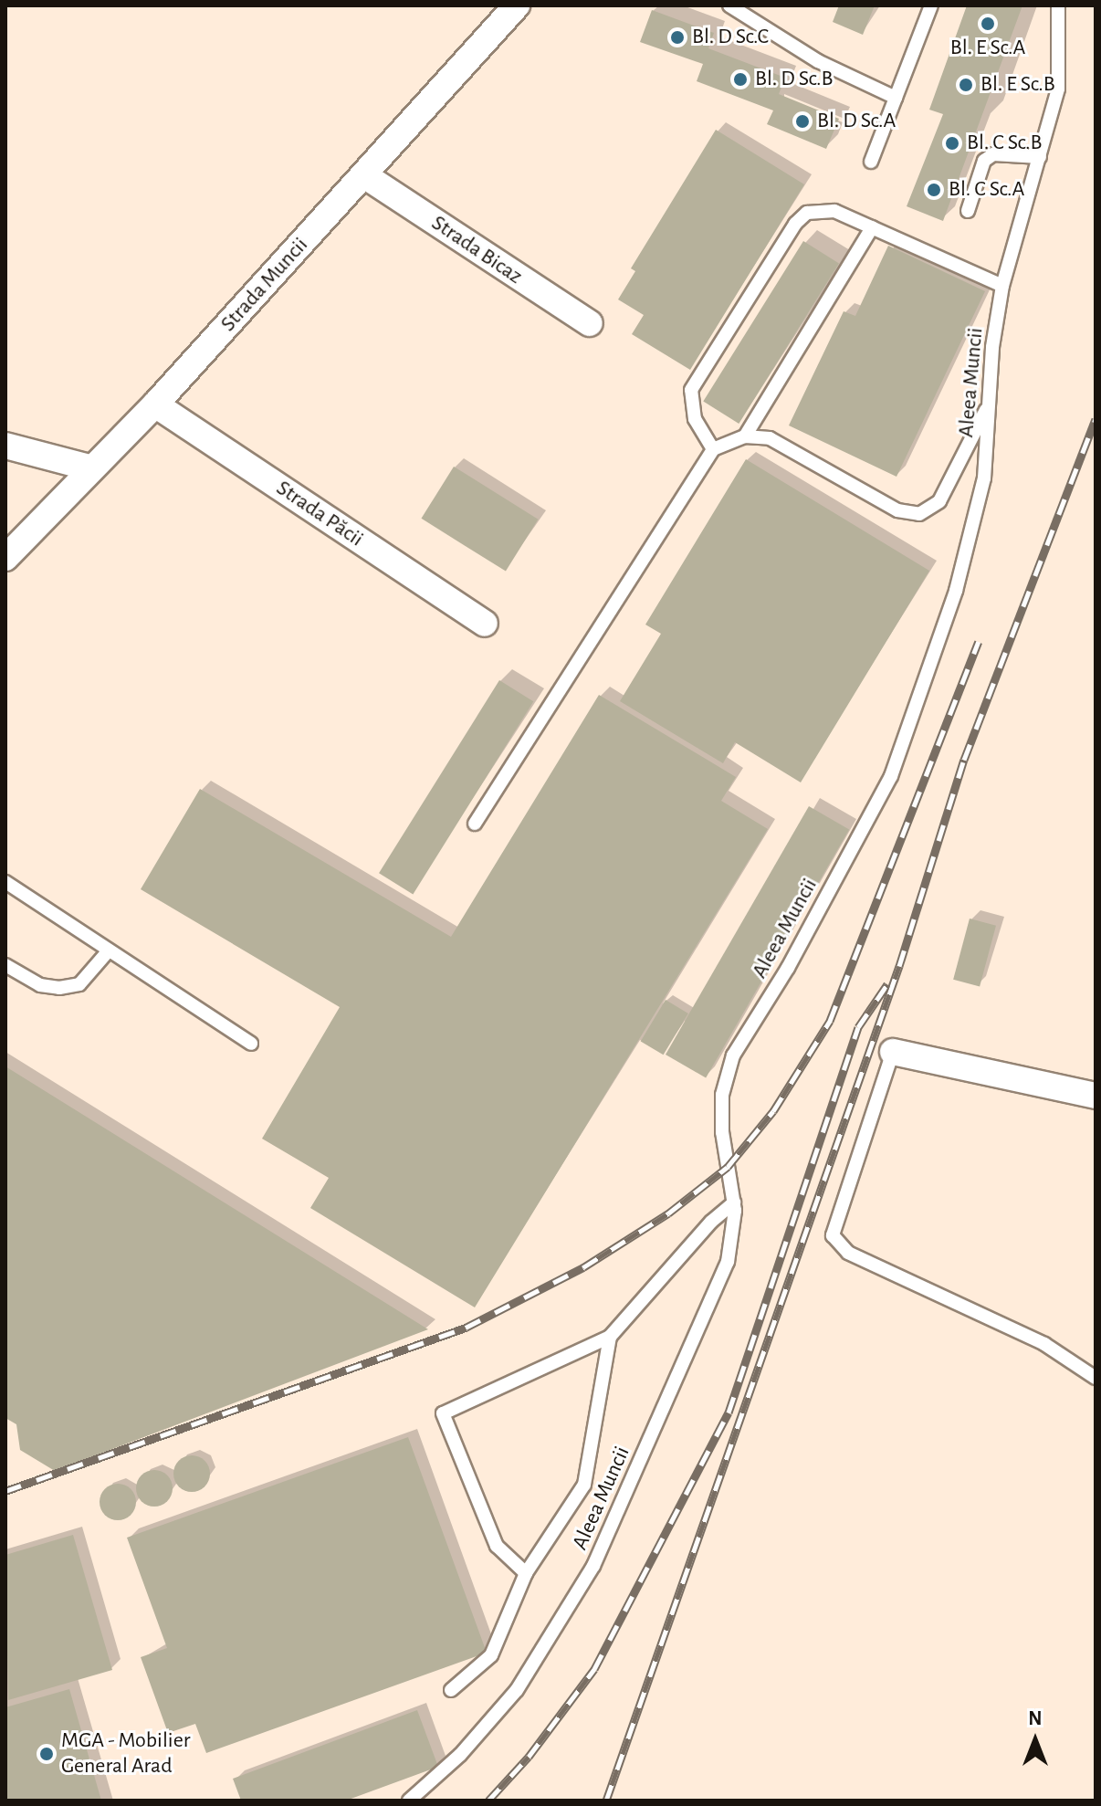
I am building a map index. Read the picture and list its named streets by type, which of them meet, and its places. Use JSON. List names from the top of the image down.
{
  "streets": {
    "street": ["Strada Bicaz", "Strada Muncii", "Strada Păcii"],
    "lane": ["Aleea Muncii"]
  },
  "crossings": [
    ["Strada Bicaz", "Strada Muncii"],
    ["Strada Muncii", "Strada Păcii"]
  ],
  "places": [
    "Bl. E Sc.A",
    "Bl. D Sc.C",
    "Bl. D Sc.B",
    "Bl. E Sc.B",
    "Bl. D Sc.A",
    "Bl. C Sc.B",
    "Bl. C Sc.A",
    "MGA - Mobilier General Arad"
  ],
  "north": "top"
}
